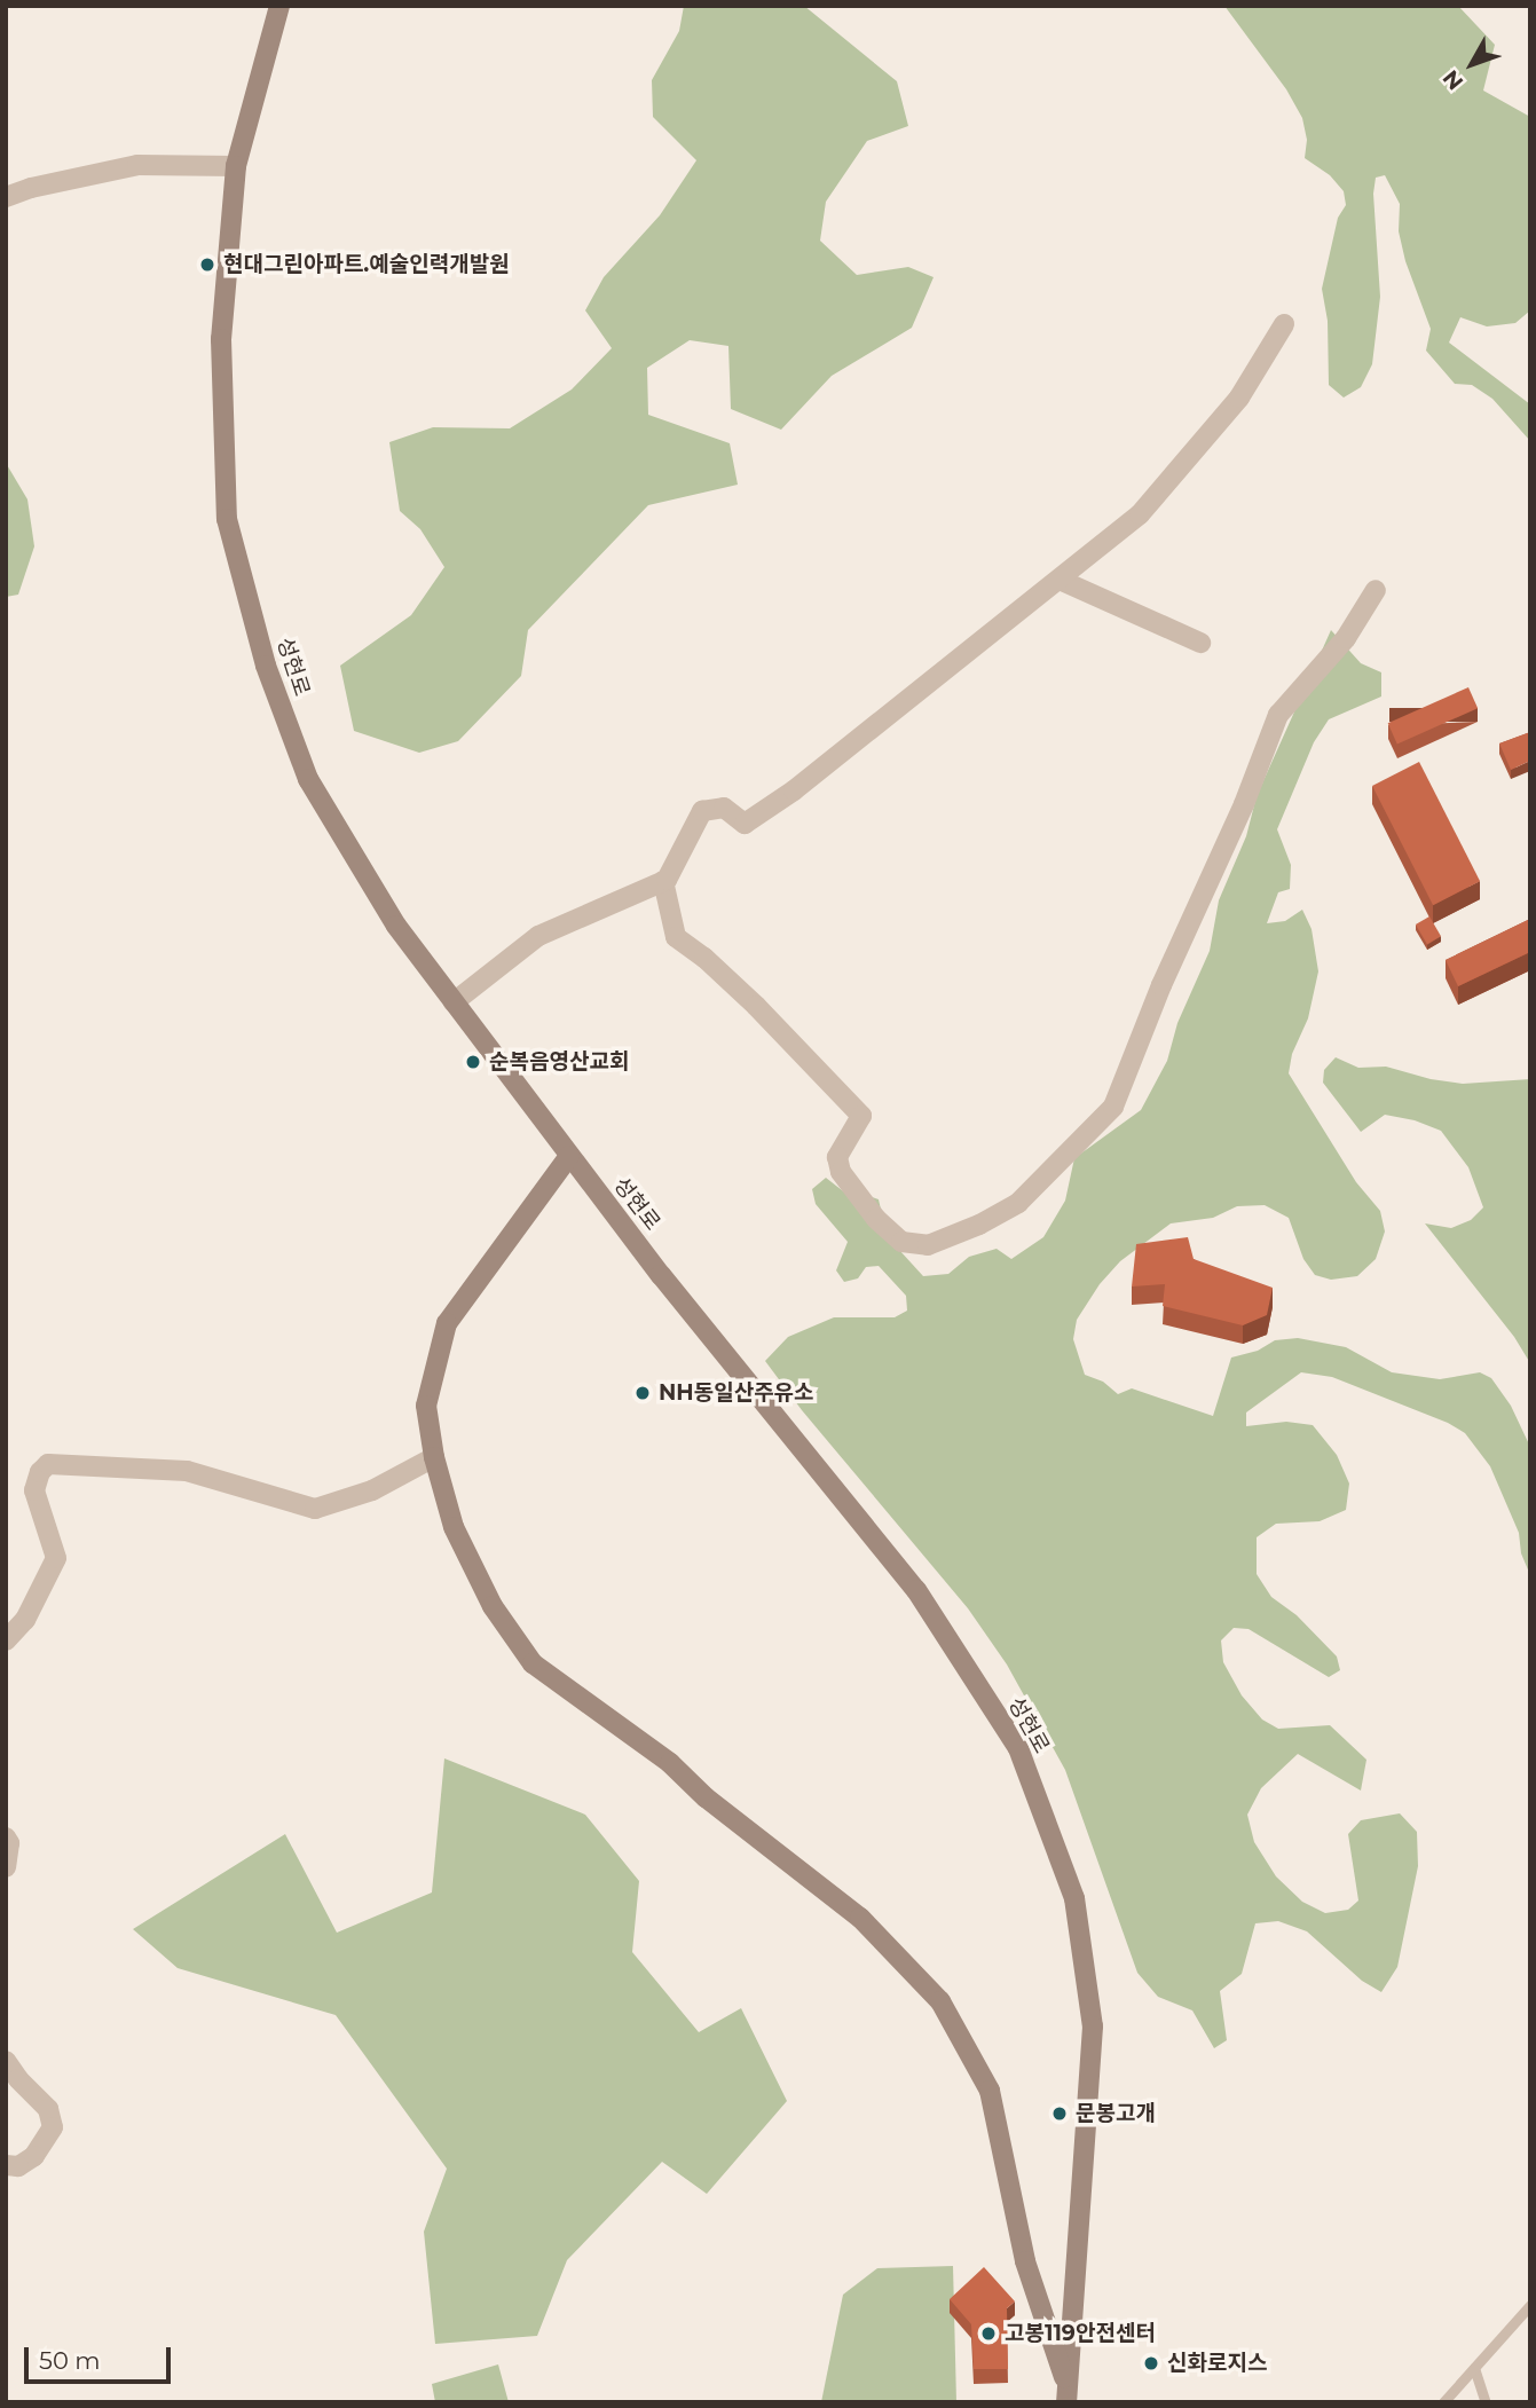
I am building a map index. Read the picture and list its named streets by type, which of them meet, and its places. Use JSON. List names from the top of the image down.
{
  "streets": {
    "main road": ["성현로"]
  },
  "places": [
    "현대그린아파트.예술인력개발원",
    "순복음영산교회",
    "NH동일산주유소",
    "문봉고개",
    "고봉119안전센터",
    "신화로지스"
  ],
  "scale_bar": "50 m",
  "north": "bottom left"
}
